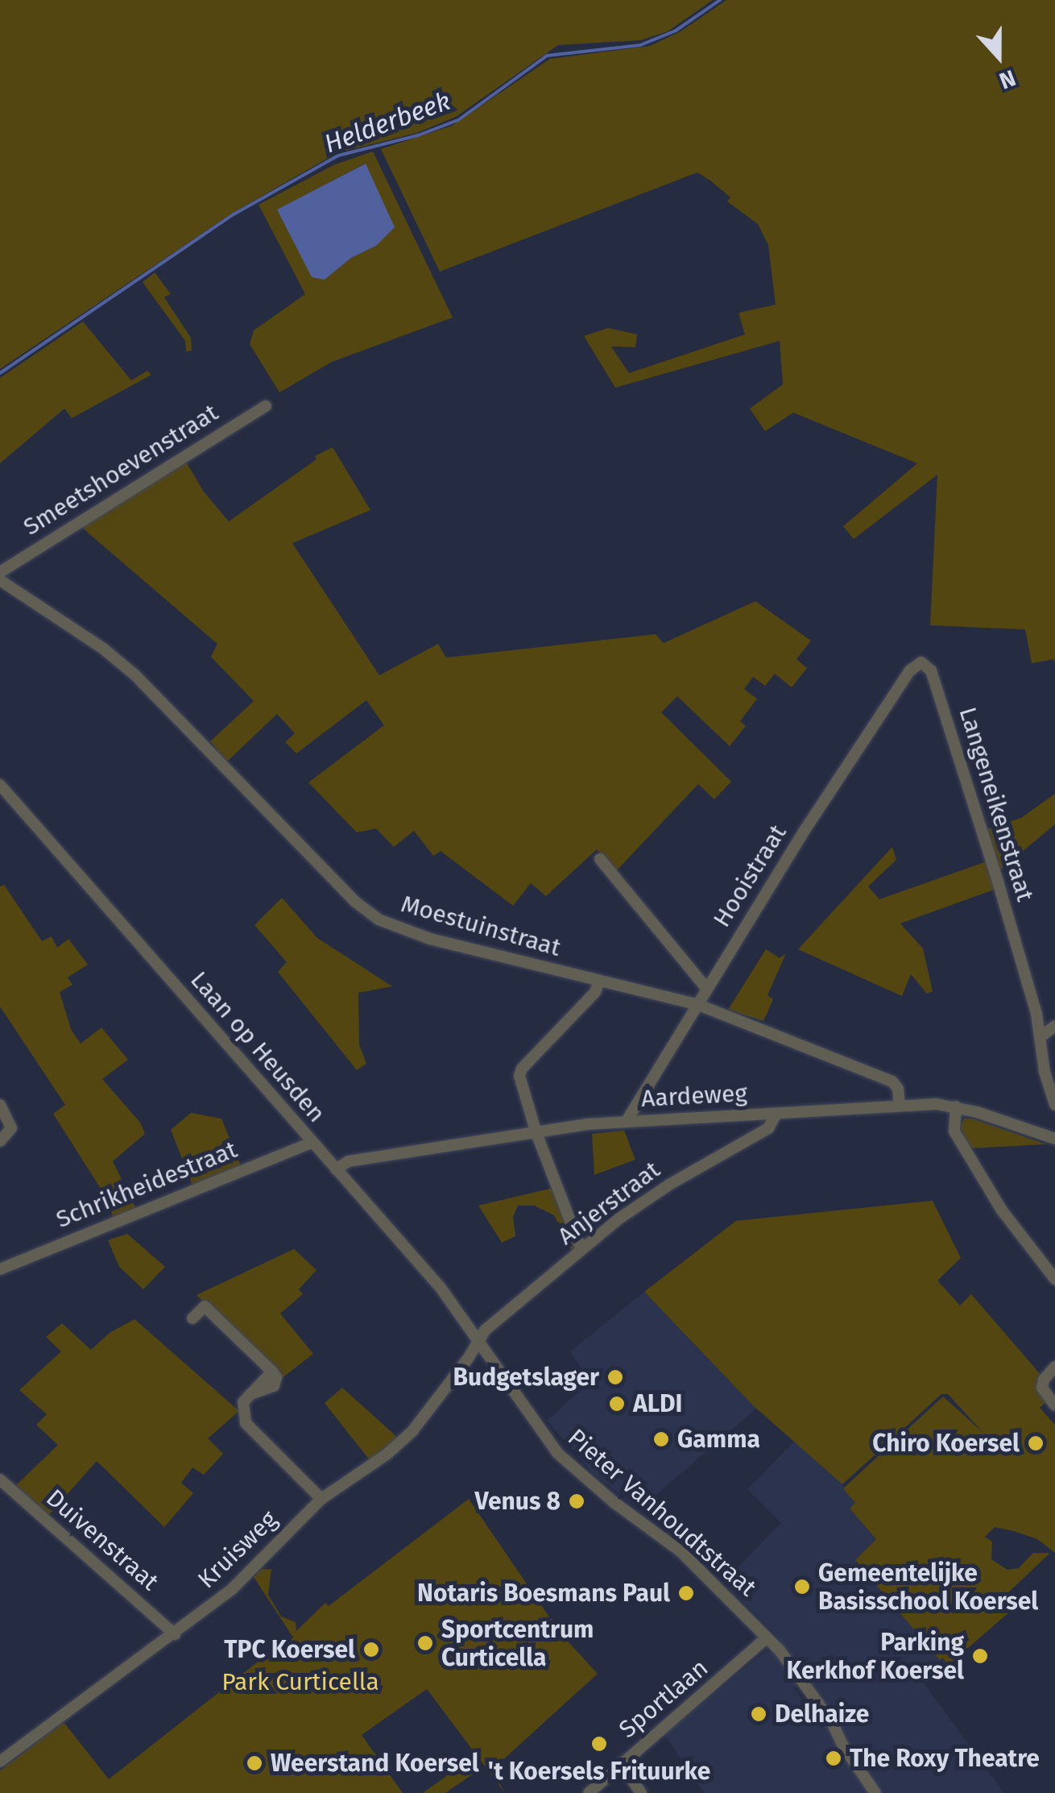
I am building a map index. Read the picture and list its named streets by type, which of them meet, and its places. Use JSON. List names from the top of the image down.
{
  "streets": {
    "street": [
      "Smeetshoevenstraat",
      "Langeneikenstraat",
      "Hooistraat",
      "Moestuinstraat",
      "Laan op Heusden",
      "Aardeweg",
      "Schrikheidestraat",
      "Anjerstraat",
      "Pieter Vanhoudtstraat",
      "Duivenstraat",
      "Kruisweg",
      "Sportlaan"
    ]
  },
  "crossings": [
    ["Langeneikenstraat", "Hooistraat"],
    ["Hooistraat", "Moestuinstraat"],
    ["Hooistraat", "Aardeweg"],
    ["Moestuinstraat", "Aardeweg"],
    ["Laan op Heusden", "Aardeweg"],
    ["Laan op Heusden", "Schrikheidestraat"],
    ["Laan op Heusden", "Anjerstraat"],
    ["Laan op Heusden", "Pieter Vanhoudtstraat"],
    ["Laan op Heusden", "Kruisweg"],
    ["Aardeweg", "Anjerstraat"],
    ["Anjerstraat", "Pieter Vanhoudtstraat"],
    ["Anjerstraat", "Kruisweg"],
    ["Pieter Vanhoudtstraat", "Kruisweg"],
    ["Pieter Vanhoudtstraat", "Sportlaan"],
    ["Duivenstraat", "Kruisweg"]
  ],
  "water": ["Helderbeek"],
  "parks": ["Park Curticella"],
  "places": [
    "Budgetslager",
    "ALDI",
    "Gamma",
    "Chiro Koersel",
    "Venus 8",
    "Gemeentelijke Basisschool Koersel",
    "Notaris Boesmans Paul",
    "Sportcentrum Curticella",
    "TPC Koersel",
    "Parking Kerkhof Koersel",
    "Delhaize",
    "'t Koersels Frituurke",
    "The Roxy Theatre",
    "Weerstand Koersel"
  ],
  "north": "bottom"
}
